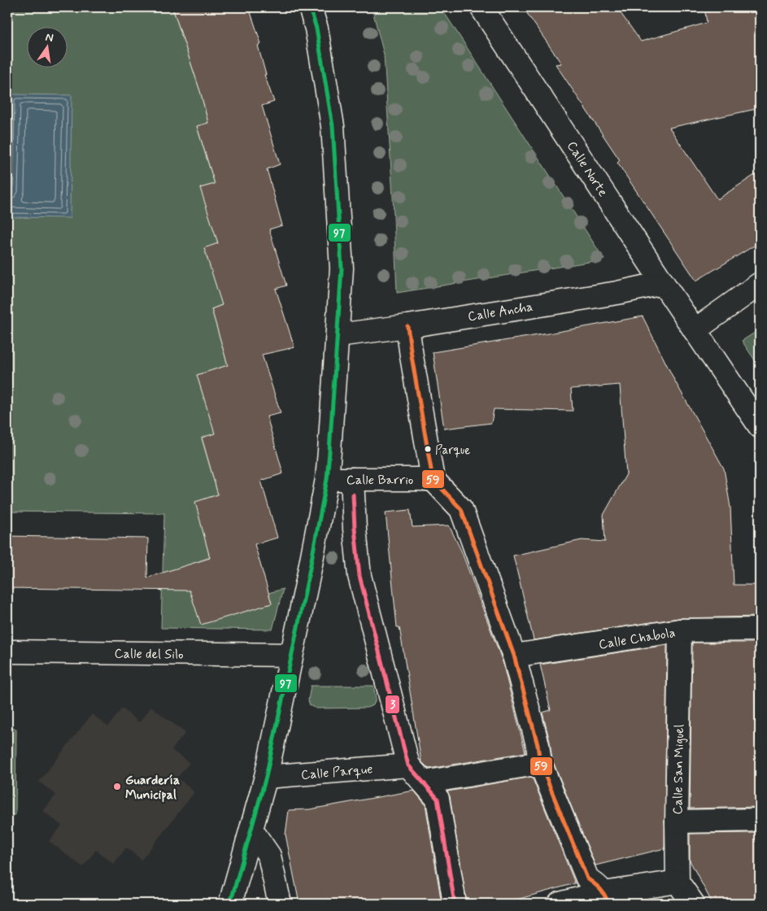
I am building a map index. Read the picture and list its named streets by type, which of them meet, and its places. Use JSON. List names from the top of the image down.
{
  "streets": {
    "street": [
      "Calle Norte",
      "Calle Ancha",
      "Calle Barrio",
      "Calle Chabola",
      "Calle del Silo",
      "Calle San Miguel",
      "Calle Parque"
    ]
  },
  "crossings": [
    ["Calle Norte", "Calle Ancha"],
    ["Calle Ancha", "Calle Barrio"],
    ["Calle Chabola", "Calle San Miguel"]
  ],
  "places": ["Parque", "Guardería Municipal"],
  "lines": ["transit line 97", "transit line 59", "transit line 3"],
  "north": "top"
}
